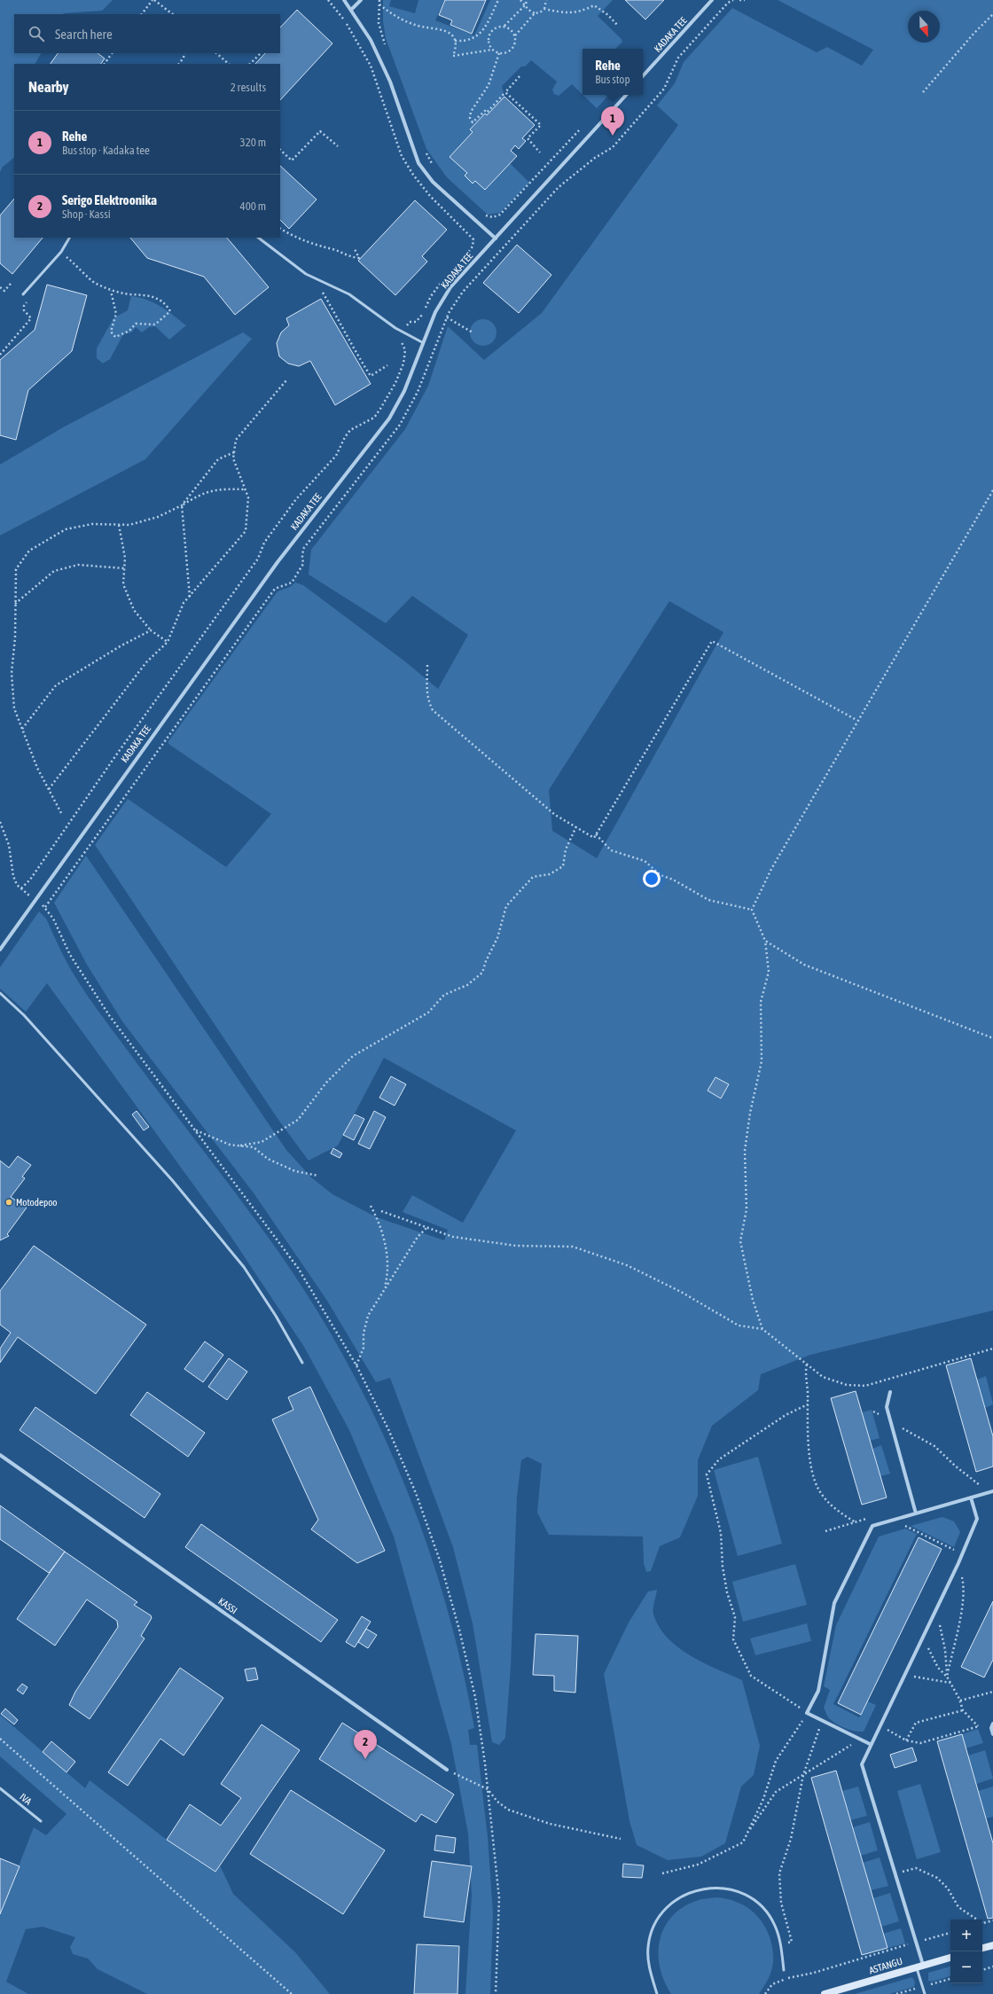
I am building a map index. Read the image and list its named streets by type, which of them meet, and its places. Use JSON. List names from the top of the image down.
{
  "streets": {
    "street": ["KADAKA TEE", "KASSI", "ASTANGU"],
    "lane": ["IVA"]
  },
  "places": ["Motodepoo"],
  "north": "bottom",
  "page": {
    "search": "Search here",
    "popup": ["Rehe", "Bus stop"],
    "heading": ["Nearby", "2 results"],
    "pins": ["1", "2"],
    "list": [
      {
        "mark": "1",
        "name": "Rehe",
        "note": "Bus stop · Kadaka tee",
        "value": "320 m"
      },
      {
        "mark": "2",
        "name": "Serigo Elektroonika",
        "note": "Shop · Kassi",
        "value": "400 m"
      }
    ],
    "map_buttons": ["+", "−"]
  }
}
